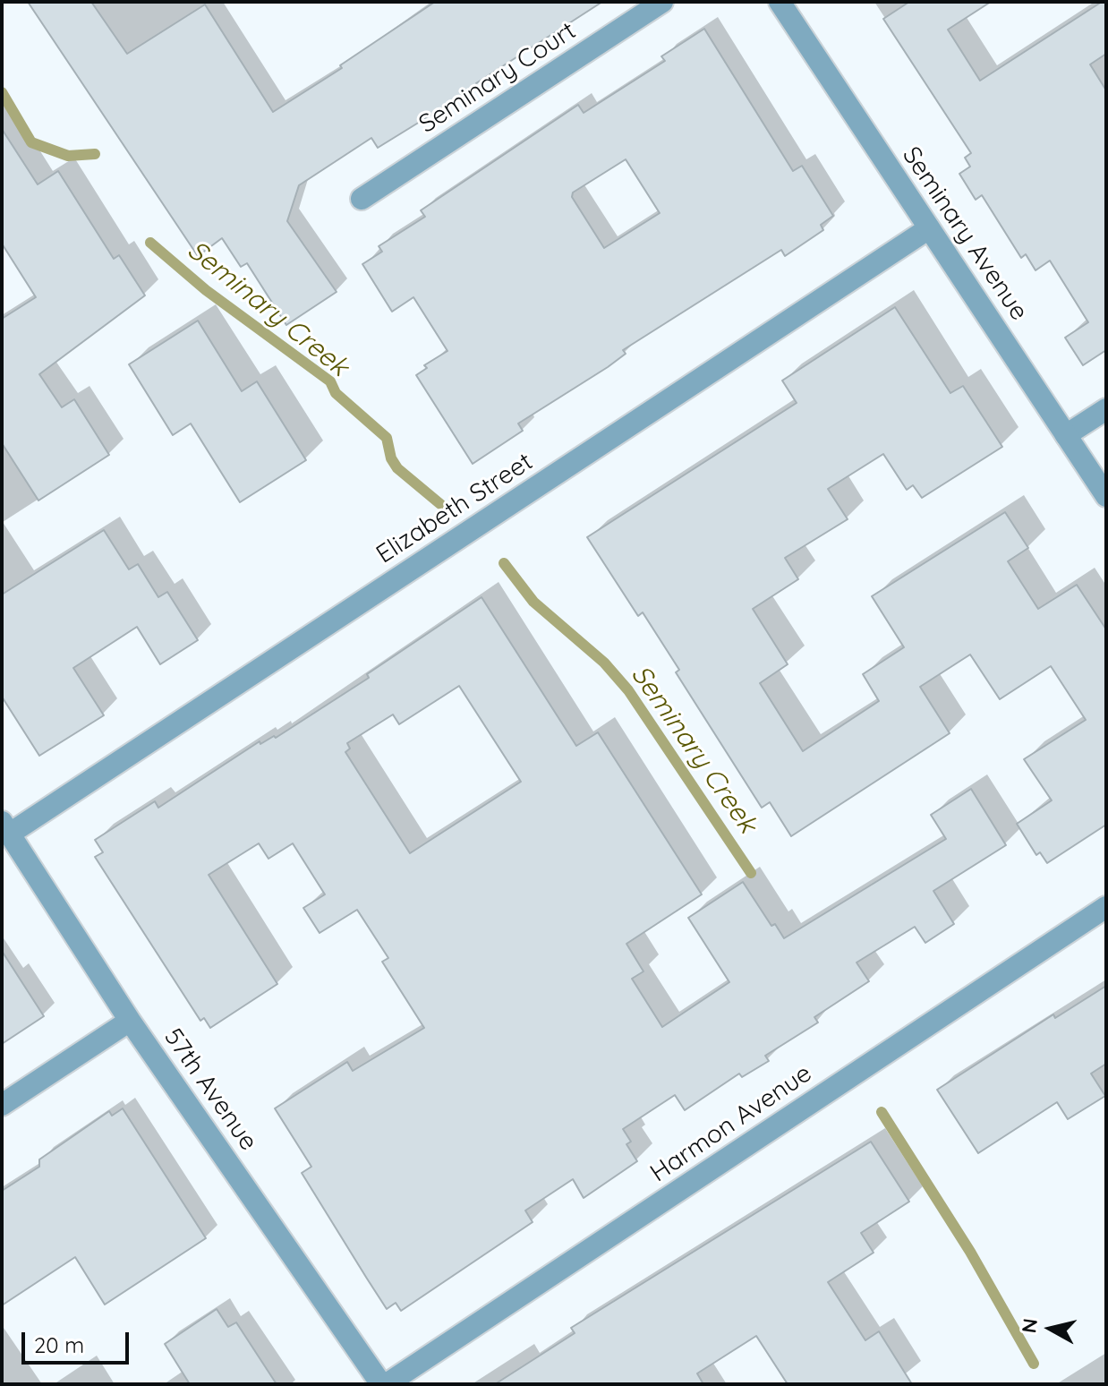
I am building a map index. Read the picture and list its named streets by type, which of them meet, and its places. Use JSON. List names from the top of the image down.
{
  "streets": {
    "street": [
      "Seminary Court",
      "Seminary Avenue",
      "Elizabeth Street",
      "57th Avenue",
      "Harmon Avenue"
    ]
  },
  "crossings": [
    ["Seminary Avenue", "Elizabeth Street"],
    ["Elizabeth Street", "57th Avenue"],
    ["57th Avenue", "Harmon Avenue"]
  ],
  "water": ["Seminary Creek"],
  "scale_bar": "20 m",
  "north": "left"
}
